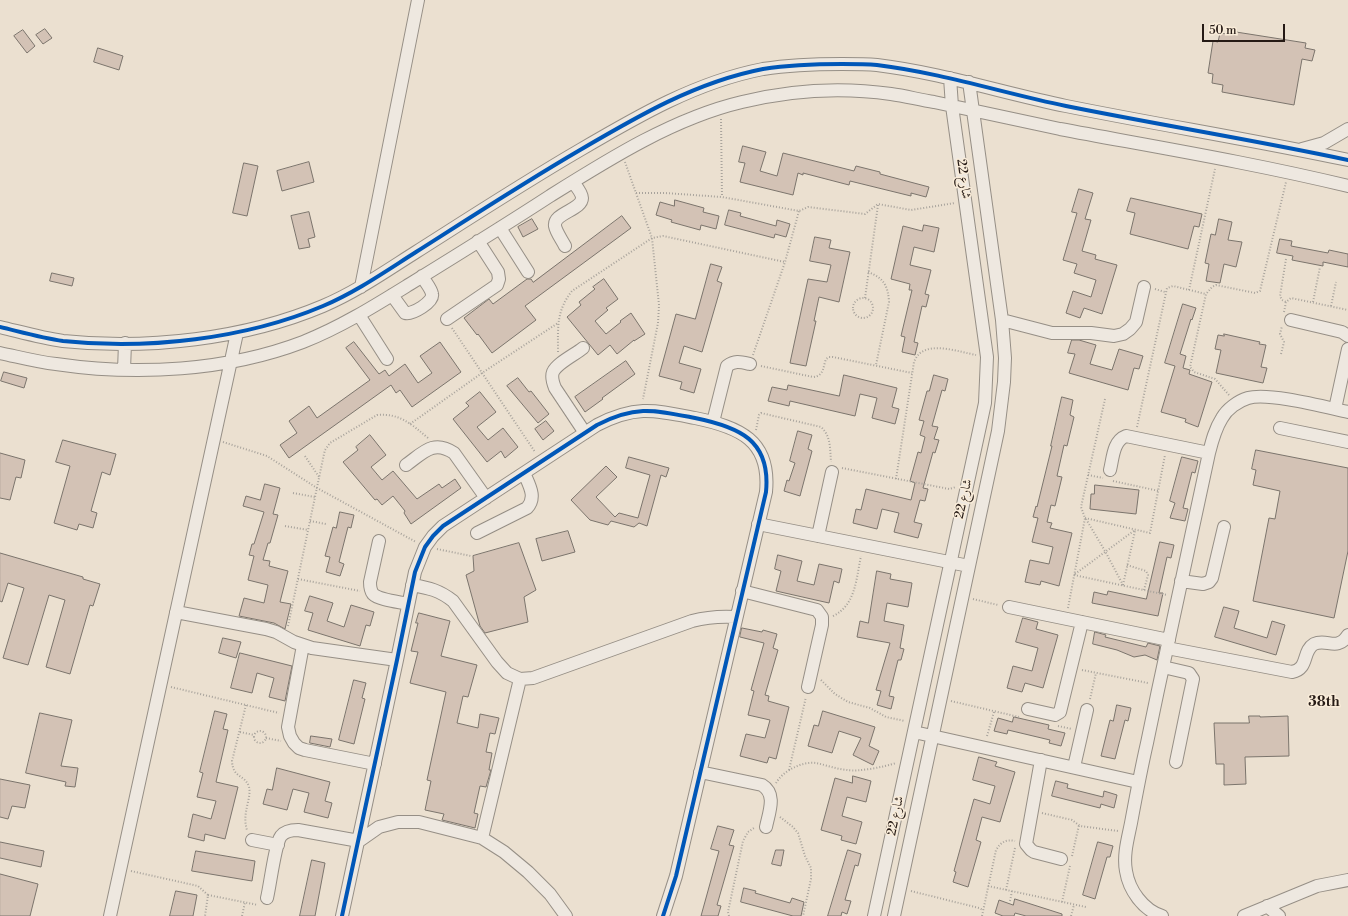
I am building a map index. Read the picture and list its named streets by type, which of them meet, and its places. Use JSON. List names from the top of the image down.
{
  "streets": {
    "street": ["شارع 22"]
  },
  "districts": ["38th"],
  "scale_bar": "50 m"
}
